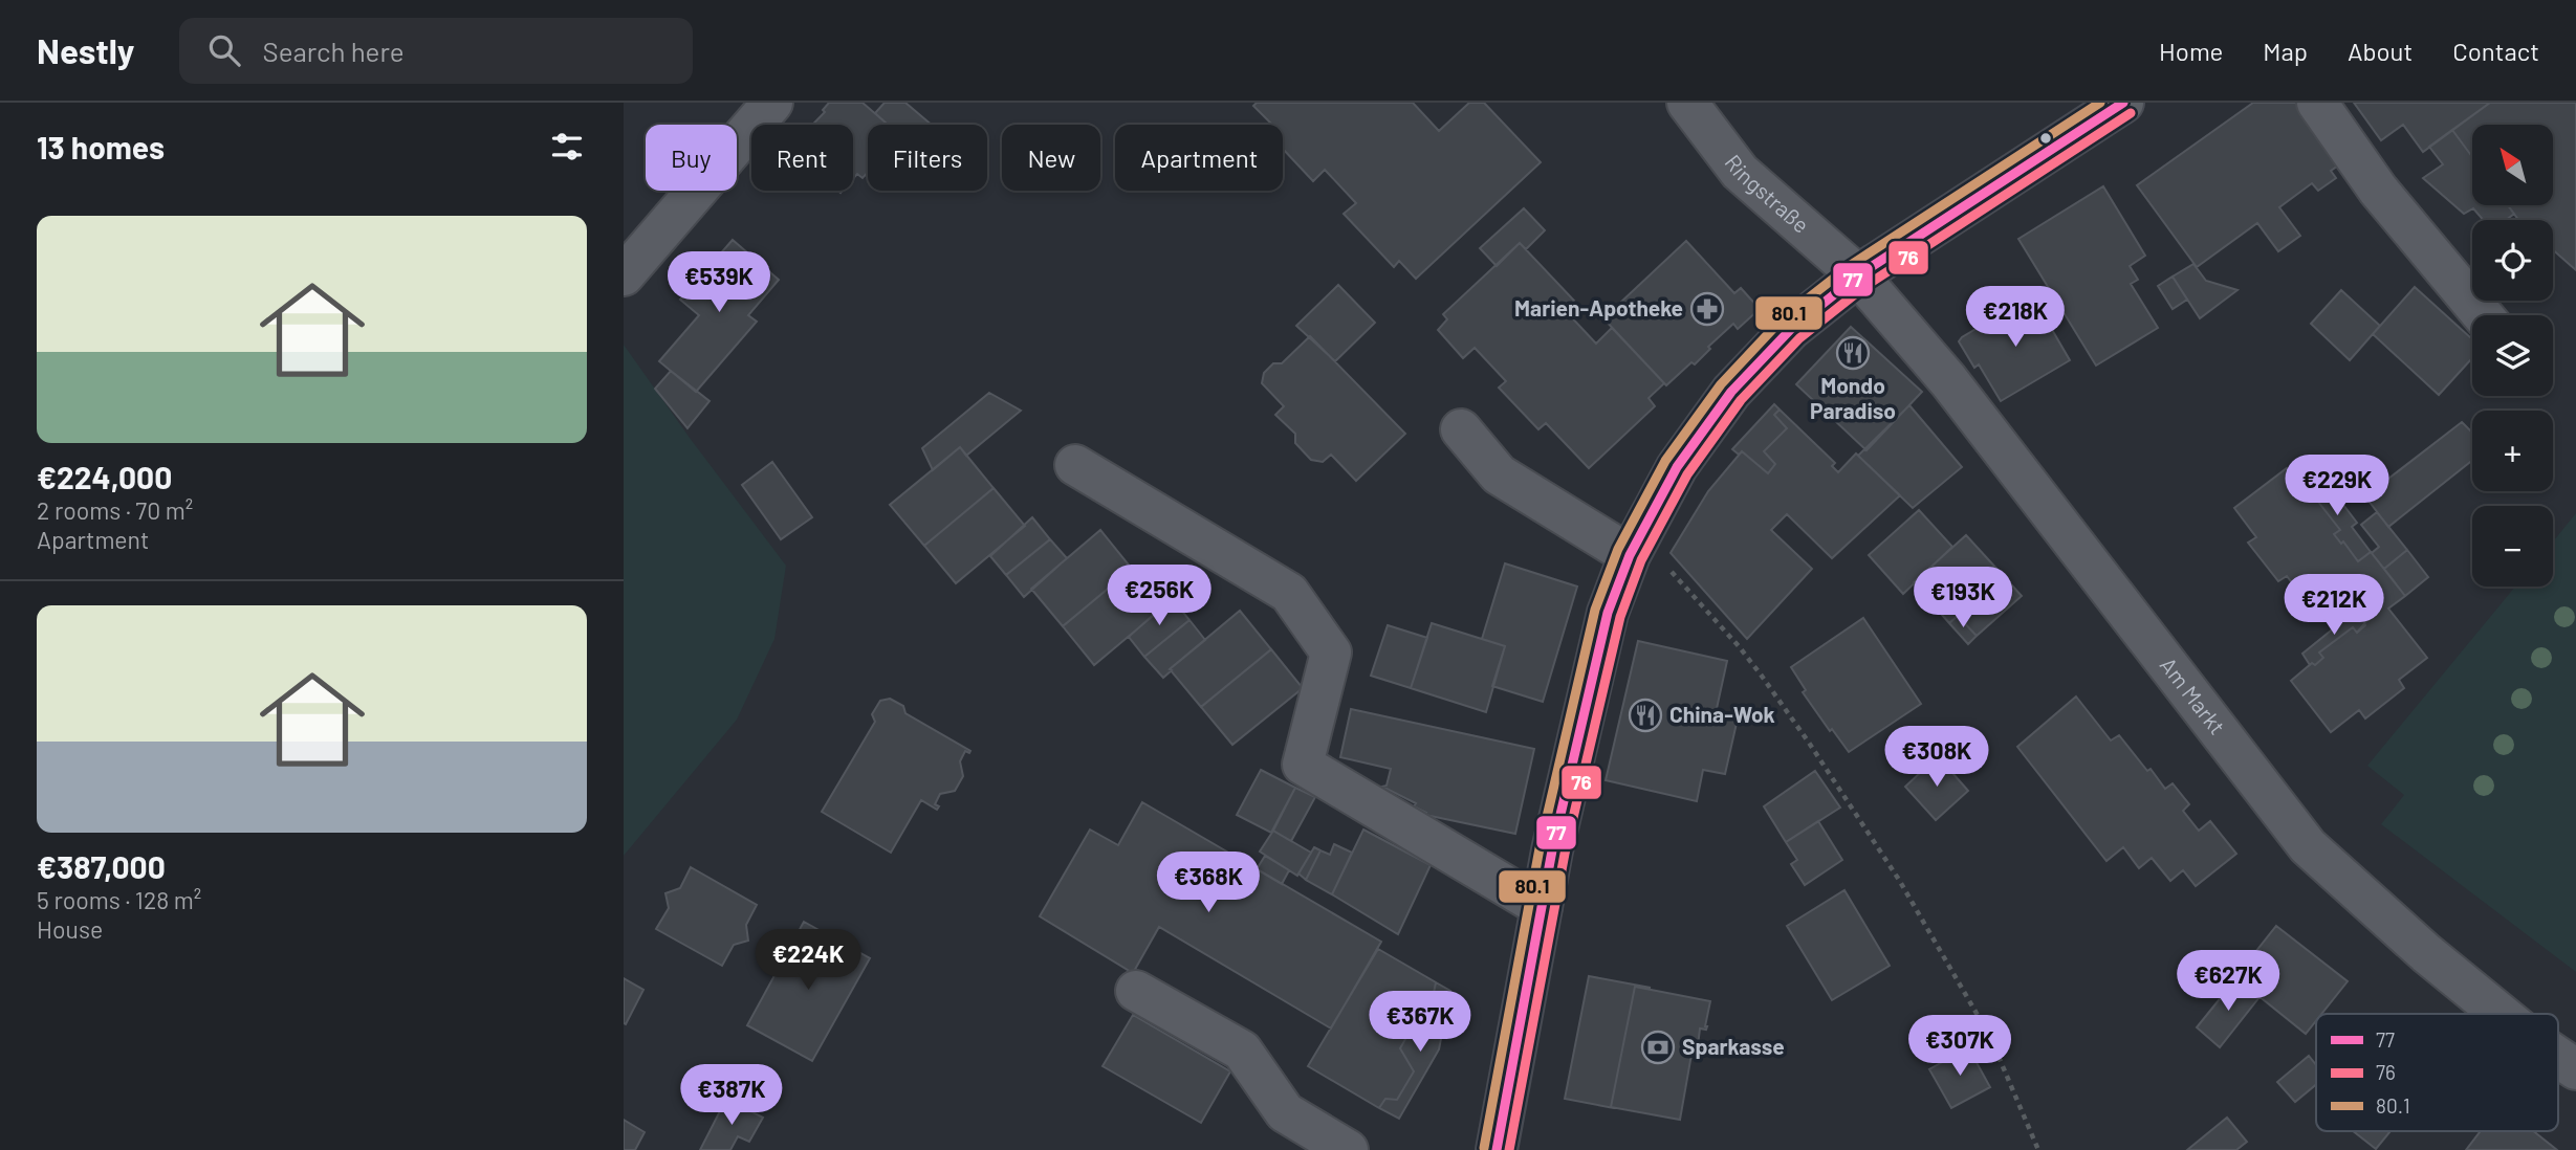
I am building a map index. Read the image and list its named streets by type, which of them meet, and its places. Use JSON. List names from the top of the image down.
{
  "streets": {
    "street": ["Ringstraße", "Am Markt"]
  },
  "crossings": [
    ["Ringstraße", "Am Markt"]
  ],
  "places": {
    "pharmacy": ["Marien-Apotheke"],
    "restaurant": ["Mondo Paradiso", "China-Wok"],
    "bank": ["Sparkasse"]
  },
  "lines": ["transit line 77", "transit line 80.1", "transit line 76"],
  "legend": ["77", "76", "80.1"],
  "north": "top left",
  "page": {
    "header": "Nestly",
    "search": "Search here",
    "nav": [
      "Home",
      "Map",
      "About",
      "Contact"
    ],
    "heading": "13 homes",
    "map_buttons": ["+", "−"],
    "chip": [
      "Buy",
      "Rent",
      "Filters",
      "New",
      "Apartment"
    ],
    "list": [
      {
        "name": "€224,000",
        "note": "2 rooms · 70 m² · Apartment"
      },
      {
        "name": "€387,000",
        "note": "5 rooms · 128 m² · House"
      }
    ],
    "price": [
      "€539K",
      "€218K",
      "€229K",
      "€256K",
      "€193K",
      "€212K",
      "€308K",
      "€368K",
      "€224K",
      "€627K",
      "€367K",
      "€307K",
      "€387K"
    ]
  }
}
